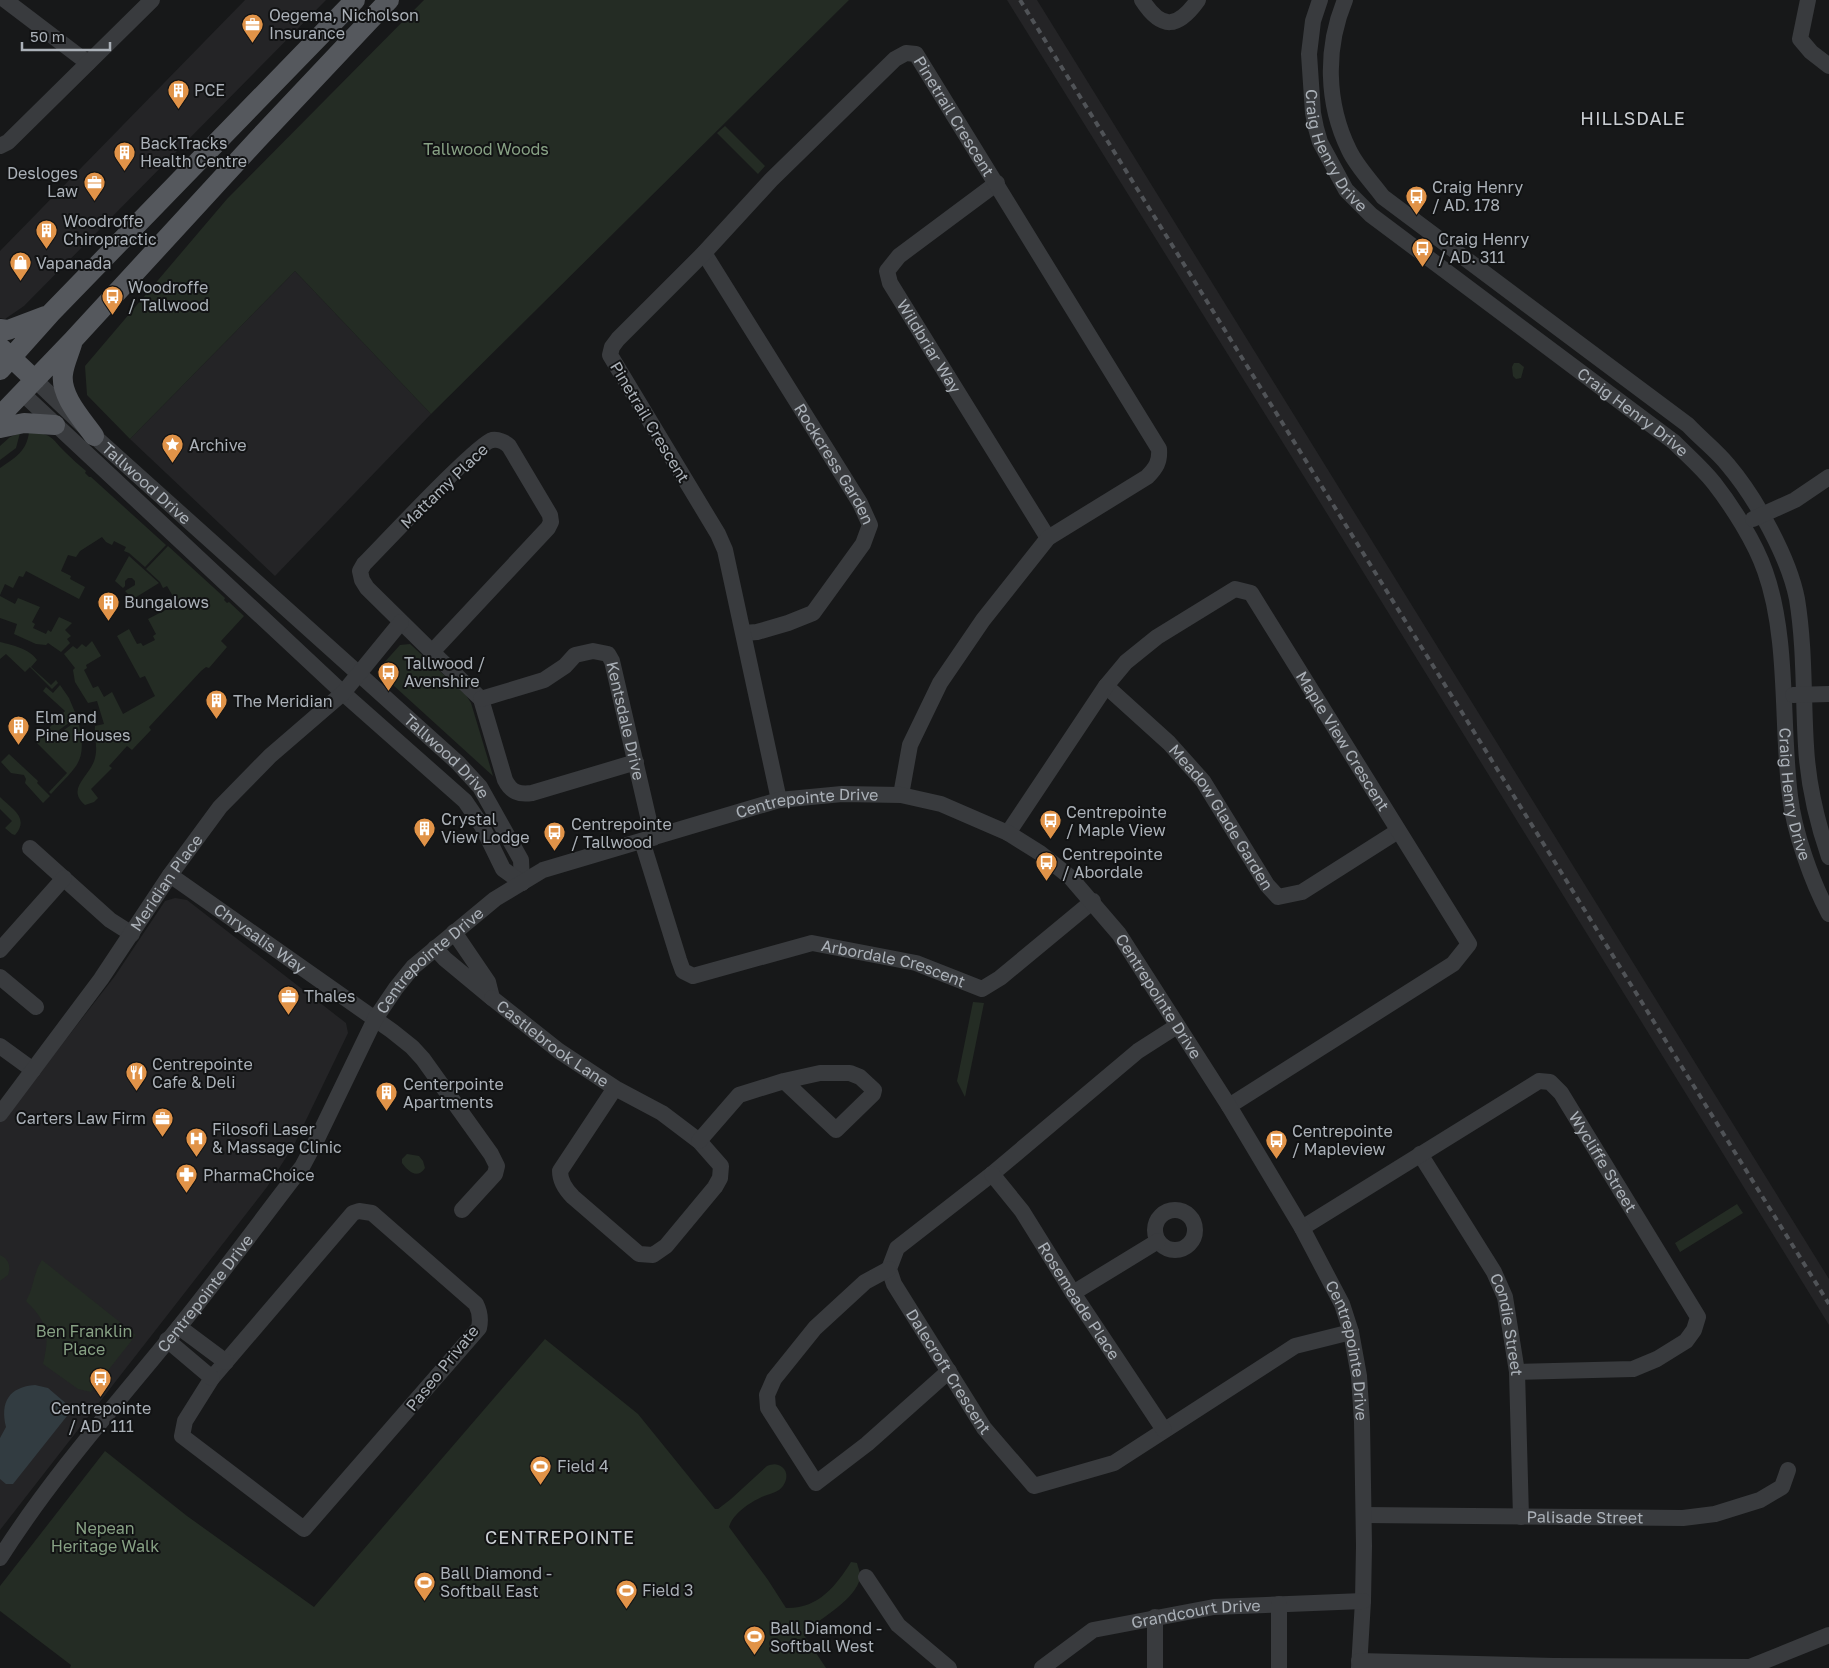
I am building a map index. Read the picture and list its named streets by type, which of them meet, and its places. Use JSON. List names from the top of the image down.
{
  "streets": {
    "main road": ["Tallwood Drive"],
    "street": [
      "Pinetrail Crescent",
      "Craig Henry Drive",
      "Wildbriar Way",
      "Rockcress Garden",
      "Mattamy Place",
      "Kentsdale Drive",
      "Maple View Crescent",
      "Centrepointe Drive",
      "Meadow Glade Garden",
      "Meridian Place",
      "Chrysalis Way",
      "Arbordale Crescent",
      "Castlebrook Lane",
      "Wycliffe Street",
      "Rosemeade Place",
      "Condie Street",
      "Paseo Private",
      "Dalecroft Crescent",
      "Palisade Street",
      "Grandcourt Drive"
    ]
  },
  "crossings": [
    ["Pinetrail Crescent", "Wildbriar Way"],
    ["Pinetrail Crescent", "Rockcress Garden"],
    ["Pinetrail Crescent", "Centrepointe Drive"],
    ["Tallwood Drive", "Centrepointe Drive"],
    ["Tallwood Drive", "Meridian Place"],
    ["Mattamy Place", "Kentsdale Drive"],
    ["Mattamy Place", "Meridian Place"],
    ["Kentsdale Drive", "Centrepointe Drive"],
    ["Kentsdale Drive", "Arbordale Crescent"],
    ["Maple View Crescent", "Centrepointe Drive"],
    ["Maple View Crescent", "Meadow Glade Garden"],
    ["Centrepointe Drive", "Chrysalis Way"],
    ["Centrepointe Drive", "Arbordale Crescent"],
    ["Centrepointe Drive", "Castlebrook Lane"],
    ["Centrepointe Drive", "Wycliffe Street"],
    ["Centrepointe Drive", "Dalecroft Crescent"],
    ["Centrepointe Drive", "Palisade Street"],
    ["Centrepointe Drive", "Grandcourt Drive"],
    ["Meridian Place", "Chrysalis Way"],
    ["Wycliffe Street", "Condie Street"],
    ["Rosemeade Place", "Dalecroft Crescent"],
    ["Condie Street", "Palisade Street"]
  ],
  "districts": ["HILLSDALE", "CENTREPOINTE"],
  "parks": ["Tallwood Woods", "Ben Franklin Place", "Nepean Heritage Walk"],
  "places": {
    "office": [
      "Oegema, Nicholson Insurance",
      "Desloges Law",
      "Thales",
      "Carters Law Firm"
    ],
    "building": [
      "PCE",
      "BackTracks Health Centre",
      "Woodroffe Chiropractic",
      "Bungalows",
      "The Meridian",
      "Elm and Pine Houses",
      "Crystal View Lodge",
      "Centerpointe Apartments"
    ],
    "bus stop": [
      "Craig Henry / AD. 178",
      "Craig Henry / AD. 311",
      "Woodroffe / Tallwood",
      "Tallwood / Avenshire",
      "Centrepointe / Maple View",
      "Centrepointe / Tallwood",
      "Centrepointe / Abordale",
      "Centrepointe / Mapleview",
      "Centrepointe / AD. 111"
    ],
    "shop": ["Vapanada"],
    "place": ["Archive"],
    "restaurant": ["Centrepointe Cafe & Deli"],
    "hospital": ["Filosofi Laser & Massage Clinic"],
    "pharmacy": ["PharmaChoice"],
    "sports": [
      "Field 4",
      "Ball Diamond - Softball East",
      "Field 3",
      "Ball Diamond - Softball West"
    ]
  },
  "scale_bar": "50 m"
}
